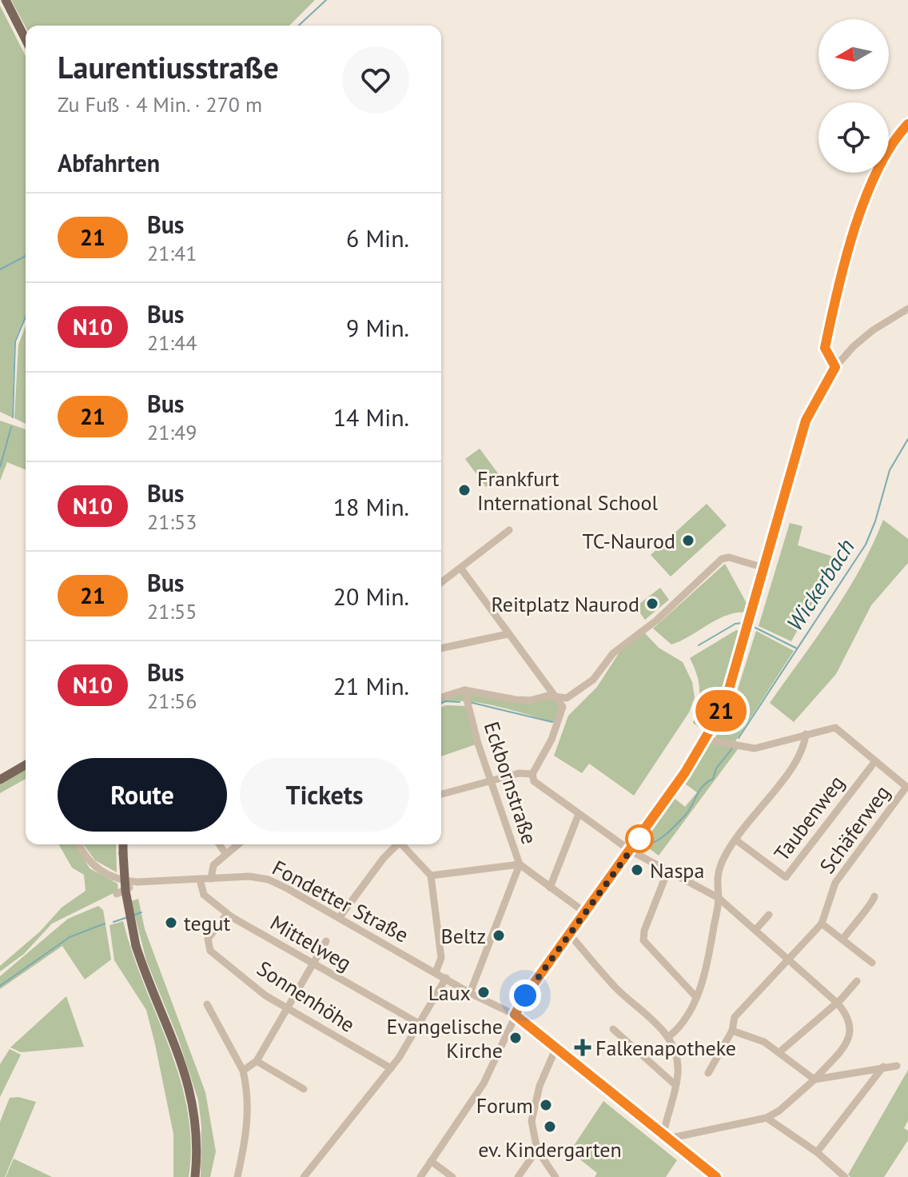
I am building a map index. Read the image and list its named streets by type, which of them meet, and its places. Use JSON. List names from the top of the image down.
{
  "streets": {
    "street": [
      "Eckbornstraße",
      "Taubenweg",
      "Schäferweg",
      "Fondetter Straße",
      "Mittelweg",
      "Sonnenhöhe"
    ]
  },
  "crossings": [
    ["Eckbornstraße", "Fondetter Straße"],
    ["Taubenweg", "Schäferweg"],
    ["Fondetter Straße", "Mittelweg"],
    ["Mittelweg", "Sonnenhöhe"]
  ],
  "water": ["Wickerbach"],
  "places": {
    "other": [
      "Frankfurt International School",
      "TC-Naurod",
      "Reitplatz Naurod",
      "Naspa",
      "tegut",
      "Beltz",
      "Laux",
      "Evangelische Kirche",
      "Forum",
      "ev. Kindergarten"
    ],
    "health": ["Falkenapotheke"]
  },
  "lines": ["bus line 21"],
  "north": "left",
  "page": {
    "on_map": "21",
    "heading": [
      ["Laurentiusstraße", "Zu Fuß · 4 Min. · 270 m"],
      "Abfahrten"
    ],
    "list": [
      {
        "mark": "21",
        "name": "Bus",
        "note": "21:41",
        "value": "6 Min."
      },
      {
        "mark": "N10",
        "name": "Bus",
        "note": "21:44",
        "value": "9 Min."
      },
      {
        "mark": "21",
        "name": "Bus",
        "note": "21:49",
        "value": "14 Min."
      },
      {
        "mark": "N10",
        "name": "Bus",
        "note": "21:53",
        "value": "18 Min."
      },
      {
        "mark": "21",
        "name": "Bus",
        "note": "21:55",
        "value": "20 Min."
      },
      {
        "mark": "N10",
        "name": "Bus",
        "note": "21:56",
        "value": "21 Min."
      }
    ],
    "buttons": ["Route", "Tickets"]
  }
}
